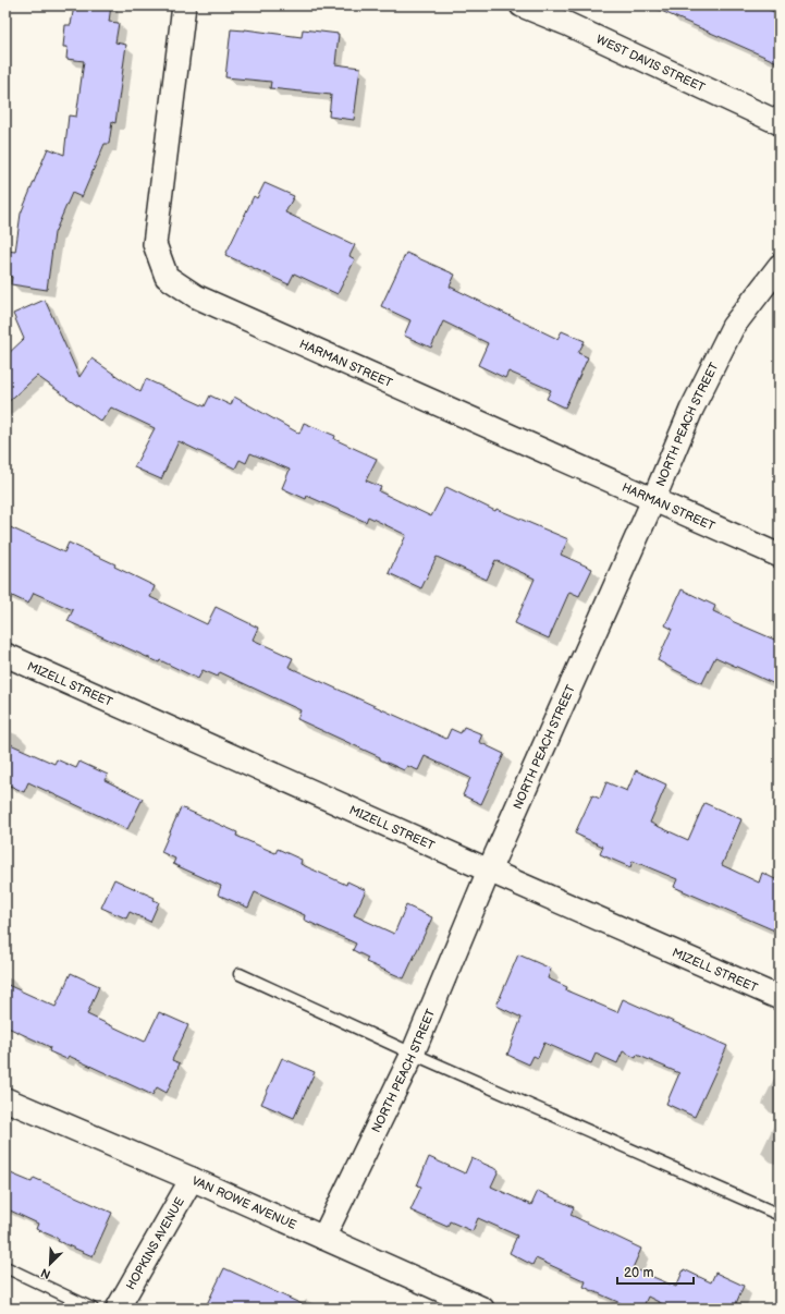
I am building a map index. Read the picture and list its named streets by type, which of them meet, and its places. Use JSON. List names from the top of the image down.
{
  "streets": {
    "street": [
      "WEST DAVIS STREET",
      "HARMAN STREET",
      "NORTH PEACH STREET",
      "MIZELL STREET",
      "VAN ROWE AVENUE",
      "HOPKINS AVENUE"
    ]
  },
  "crossings": [
    ["HARMAN STREET", "NORTH PEACH STREET"],
    ["NORTH PEACH STREET", "MIZELL STREET"],
    ["NORTH PEACH STREET", "VAN ROWE AVENUE"],
    ["VAN ROWE AVENUE", "HOPKINS AVENUE"]
  ],
  "scale_bar": "20 m",
  "north": "bottom left"
}
